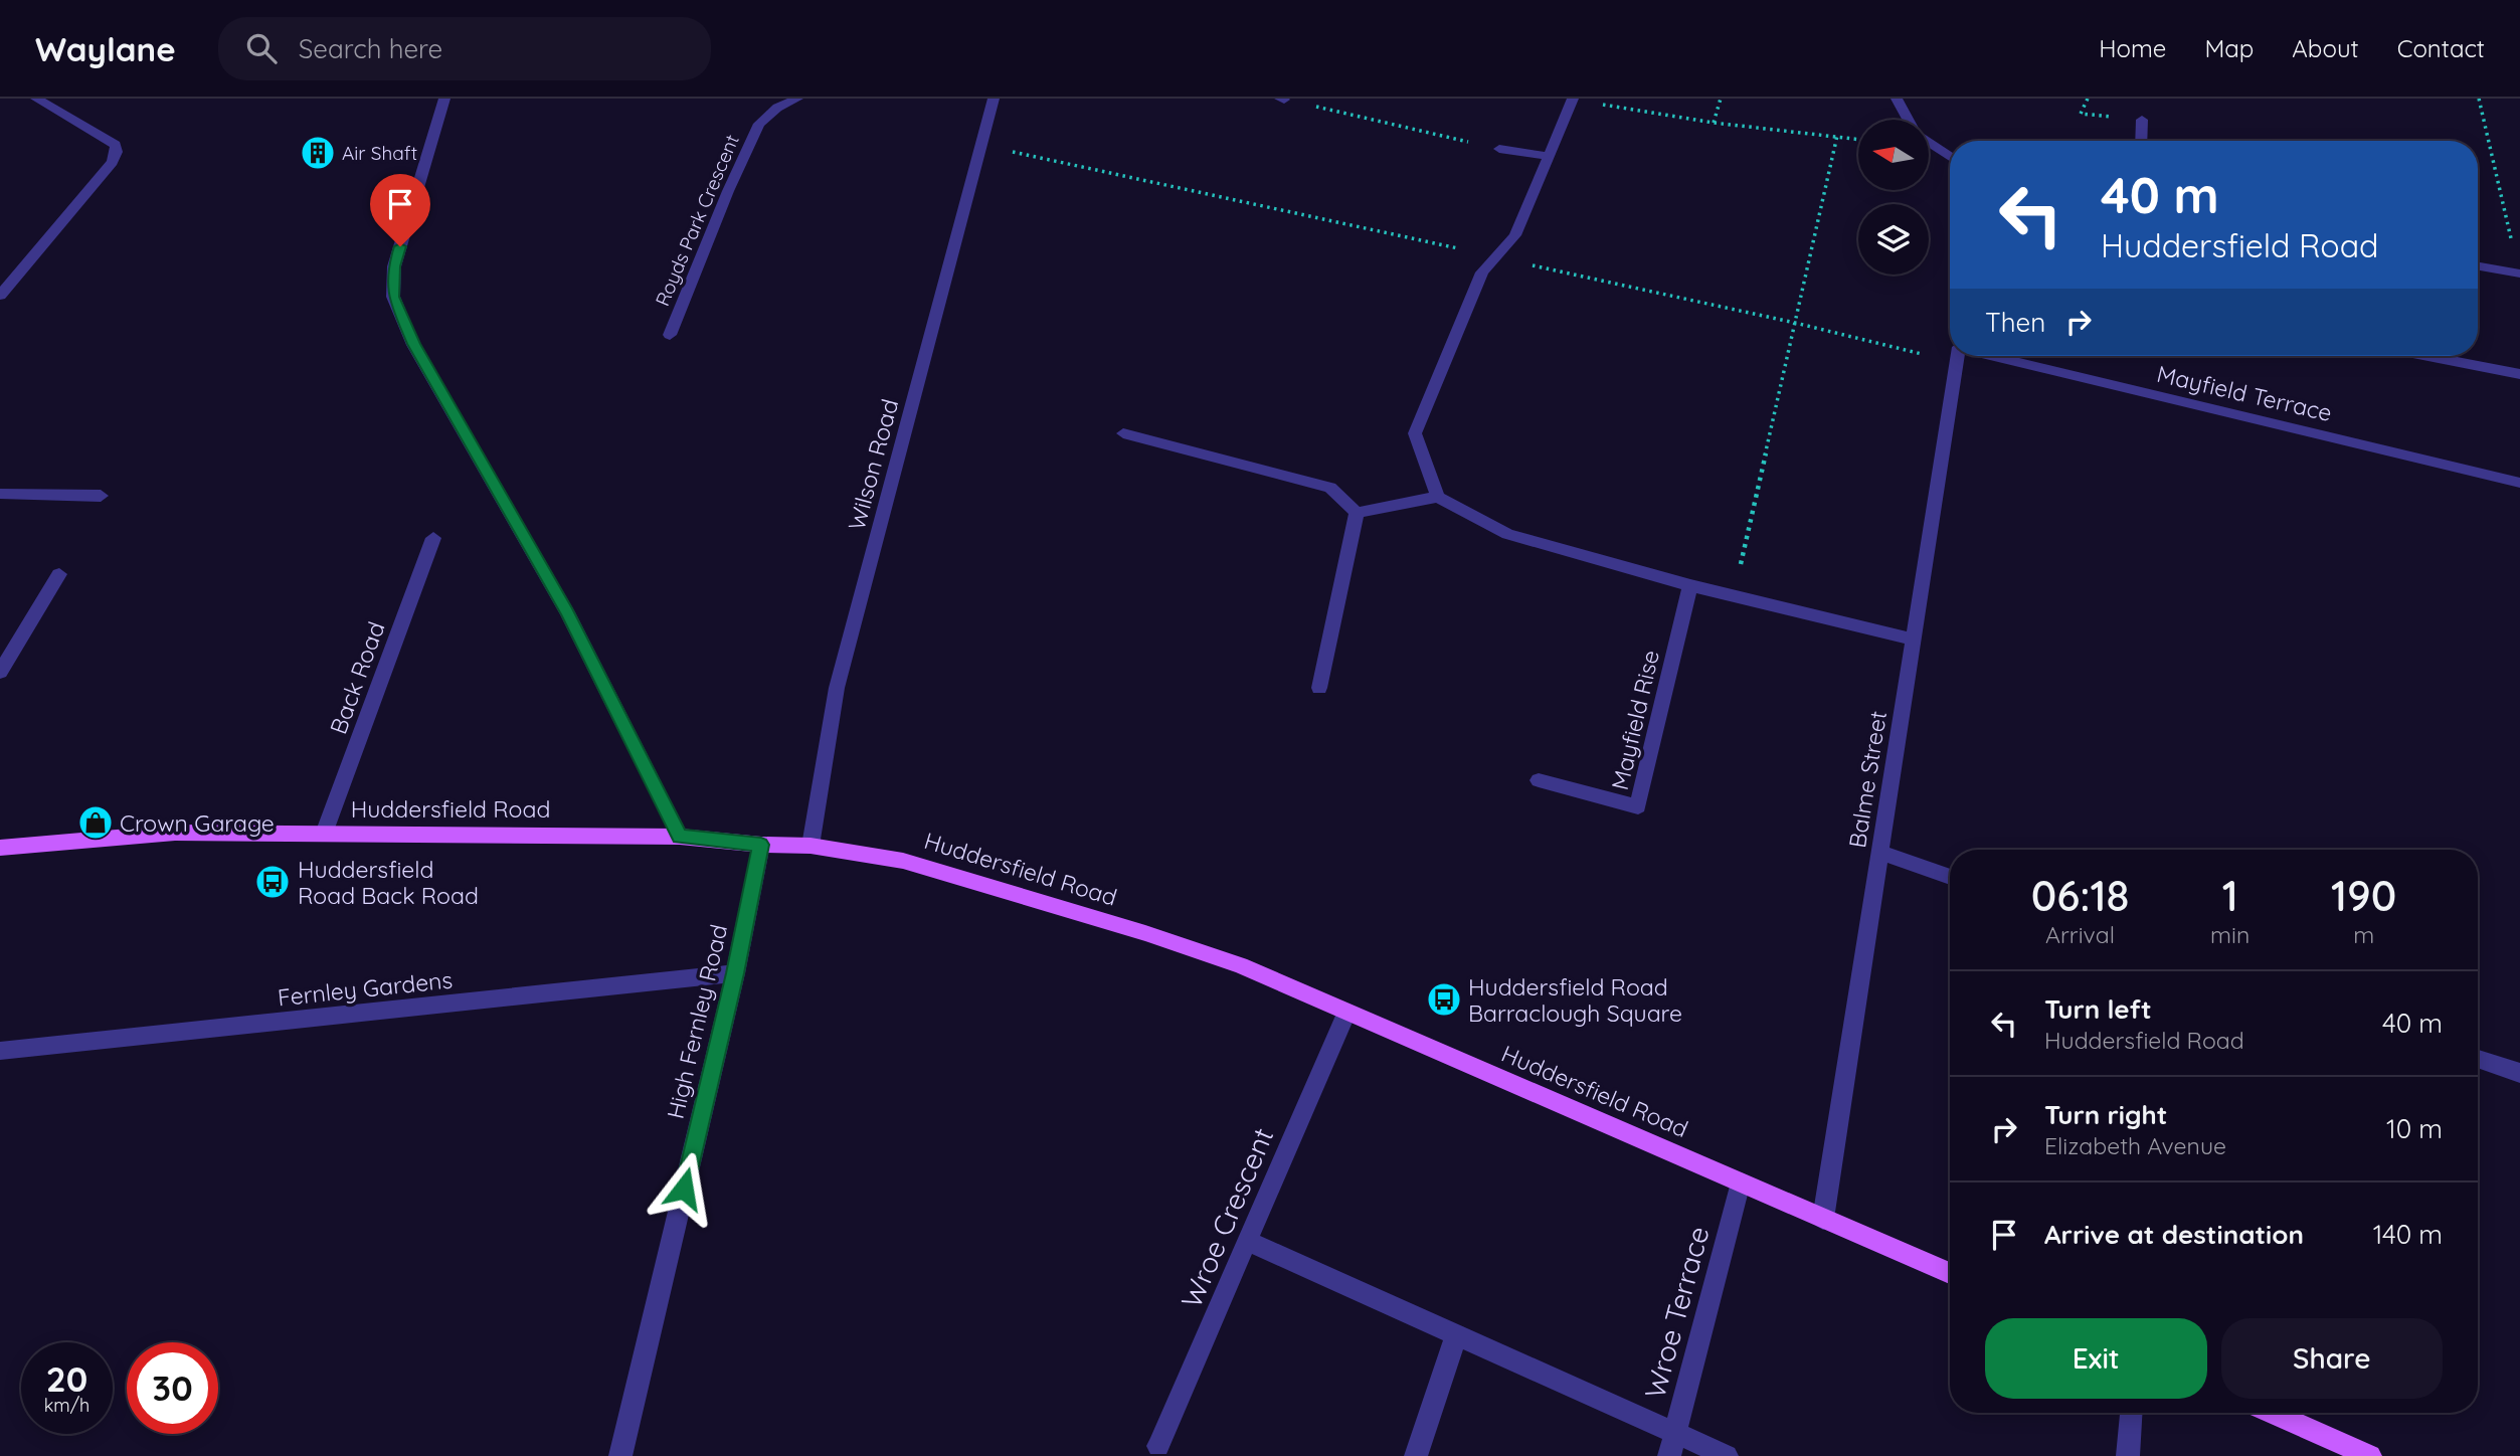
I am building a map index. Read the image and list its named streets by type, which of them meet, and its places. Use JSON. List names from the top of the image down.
{
  "streets": {
    "main road": ["Huddersfield Road"],
    "street": [
      "Royds Park Crescent",
      "Mayfield Terrace",
      "Wilson Road",
      "Back Road",
      "Mayfield Rise",
      "Balme Street",
      "Fernley Gardens",
      "High Fernley Road",
      "Wroe Crescent",
      "Wroe Terrace"
    ]
  },
  "crossings": [
    ["Wilson Road", "Huddersfield Road"],
    ["Back Road", "Huddersfield Road"],
    ["Balme Street", "Huddersfield Road"],
    ["Huddersfield Road", "High Fernley Road"],
    ["Huddersfield Road", "Wroe Crescent"],
    ["Huddersfield Road", "Wroe Terrace"],
    ["Fernley Gardens", "High Fernley Road"]
  ],
  "places": {
    "building": ["Air Shaft"],
    "shop": ["Crown Garage"],
    "bus stop": ["Huddersfield Road Back Road", "Huddersfield Road Barraclough Square"]
  },
  "north": "left",
  "page": {
    "header": "Waylane",
    "search": "Search here",
    "nav": [
      "Home",
      "Map",
      "About",
      "Contact"
    ],
    "turn": ["40 m", "Huddersfield Road"],
    "then": "Then",
    "eta": [
      "06:18",
      "Arrival",
      "1",
      "min",
      "190",
      "m"
    ],
    "list": [
      {
        "name": "Turn left",
        "note": "Huddersfield Road",
        "value": "40 m"
      },
      {
        "name": "Turn right",
        "note": "Elizabeth Avenue",
        "value": "10 m"
      },
      {
        "name": "Arrive at destination",
        "value": "140 m"
      }
    ],
    "buttons": ["Exit", "Share"],
    "speed": "20 km/h",
    "limit": "30"
  }
}
